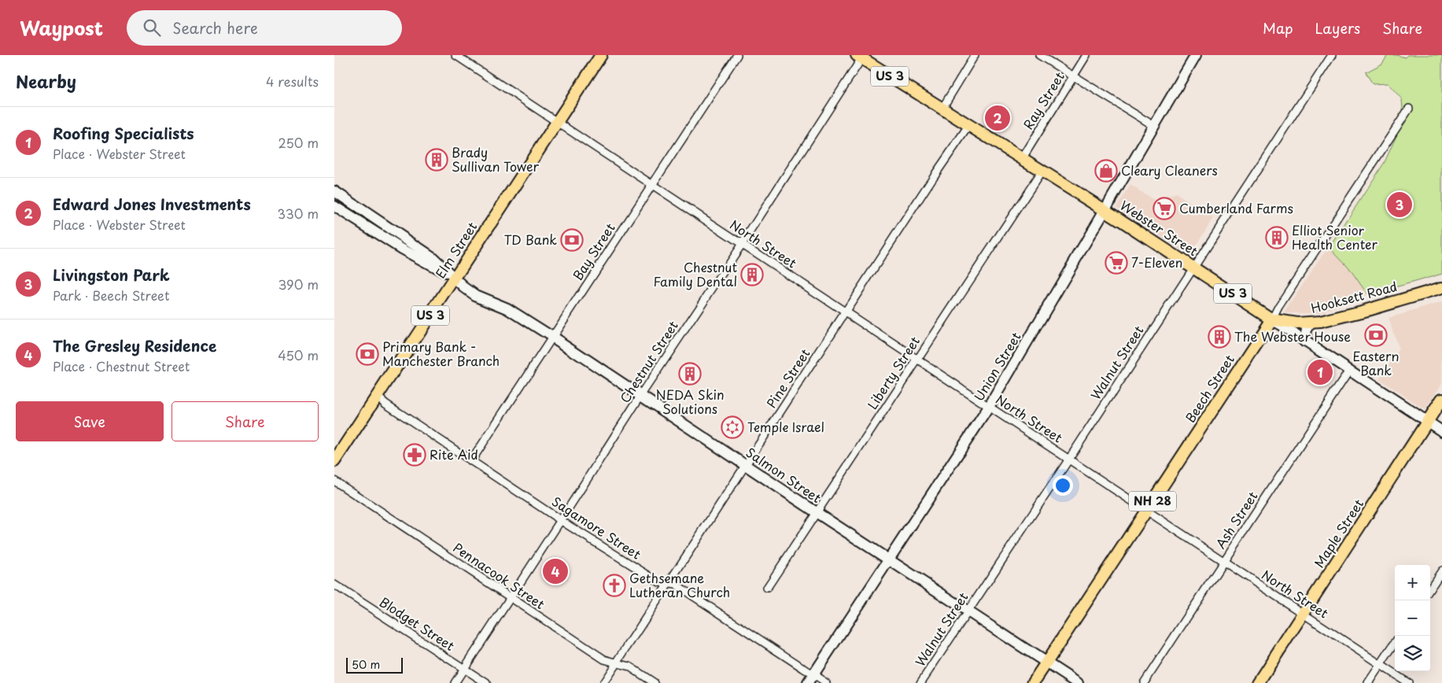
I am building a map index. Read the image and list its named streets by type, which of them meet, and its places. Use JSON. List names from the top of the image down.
{
  "streets": {
    "main road": [
      "US 3",
      "Webster Street",
      "Elm Street",
      "Hooksett Road",
      "Beech Street",
      "NH 28",
      "Maple Street"
    ],
    "street": [
      "Ray Street",
      "North Street",
      "Bay Street",
      "Chestnut Street",
      "Walnut Street",
      "Union Street",
      "Liberty Street",
      "Pine Street",
      "Salmon Street",
      "Ash Street",
      "Sagamore Street",
      "Pennacook Street",
      "Blodget Street"
    ]
  },
  "crossings": [
    ["Ray Street", "Webster Street"],
    ["Webster Street", "Hooksett Road"],
    ["Webster Street", "Chestnut Street"],
    ["Webster Street", "Walnut Street"],
    ["Webster Street", "Union Street"],
    ["Webster Street", "Liberty Street"],
    ["Webster Street", "Pine Street"],
    ["Webster Street", "Beech Street"],
    ["Webster Street", "Ash Street"],
    ["Webster Street", "Maple Street"],
    ["North Street", "Elm Street"],
    ["North Street", "Bay Street"],
    ["North Street", "Chestnut Street"],
    ["North Street", "Walnut Street"],
    ["North Street", "Union Street"],
    ["North Street", "Liberty Street"],
    ["North Street", "Pine Street"],
    ["North Street", "Beech Street"],
    ["North Street", "Ash Street"],
    ["North Street", "Maple Street"],
    ["Elm Street", "Salmon Street"],
    ["Elm Street", "Sagamore Street"],
    ["Bay Street", "Salmon Street"],
    ["Bay Street", "Sagamore Street"],
    ["Hooksett Road", "Beech Street"],
    ["Chestnut Street", "Salmon Street"],
    ["Chestnut Street", "Sagamore Street"],
    ["Chestnut Street", "Pennacook Street"],
    ["Chestnut Street", "Blodget Street"],
    ["Walnut Street", "Salmon Street"],
    ["Union Street", "Salmon Street"],
    ["Union Street", "Sagamore Street"],
    ["Liberty Street", "Salmon Street"],
    ["Pine Street", "Salmon Street"],
    ["Pine Street", "Sagamore Street"],
    ["Pine Street", "Pennacook Street"],
    ["Beech Street", "Salmon Street"]
  ],
  "places": {
    "building": [
      "Brady Sullivan Tower",
      "Elliot Senior Health Center",
      "Chestnut Family Dental",
      "The Webster House",
      "NEDA Skin Solutions"
    ],
    "shop": ["Cleary Cleaners"],
    "supermarket": ["Cumberland Farms", "7-Eleven"],
    "bank": ["TD Bank", "Eastern Bank", "Primary Bank - Manchester Branch"],
    "synagogue": ["Temple Israel"],
    "pharmacy": ["Rite Aid"],
    "church": ["Gethsemane Lutheran Church"]
  },
  "scale_bar": "50 m",
  "page": {
    "header": "Waypost",
    "search": "Search here",
    "nav": ["Map", "Layers", "Share"],
    "heading": ["Nearby", "4 results"],
    "pins": [
      "2",
      "3",
      "1",
      "4"
    ],
    "list": [
      {
        "mark": "1",
        "name": "Roofing Specialists",
        "note": "Place · Webster Street",
        "value": "250 m"
      },
      {
        "mark": "2",
        "name": "Edward Jones Investments",
        "note": "Place · Webster Street",
        "value": "330 m"
      },
      {
        "mark": "3",
        "name": "Livingston Park",
        "note": "Park · Beech Street",
        "value": "390 m"
      },
      {
        "mark": "4",
        "name": "The Gresley Residence",
        "note": "Place · Chestnut Street",
        "value": "450 m"
      }
    ],
    "buttons": ["Save", "Share"],
    "map_buttons": ["+", "−"],
    "scale": "50 m"
  }
}
